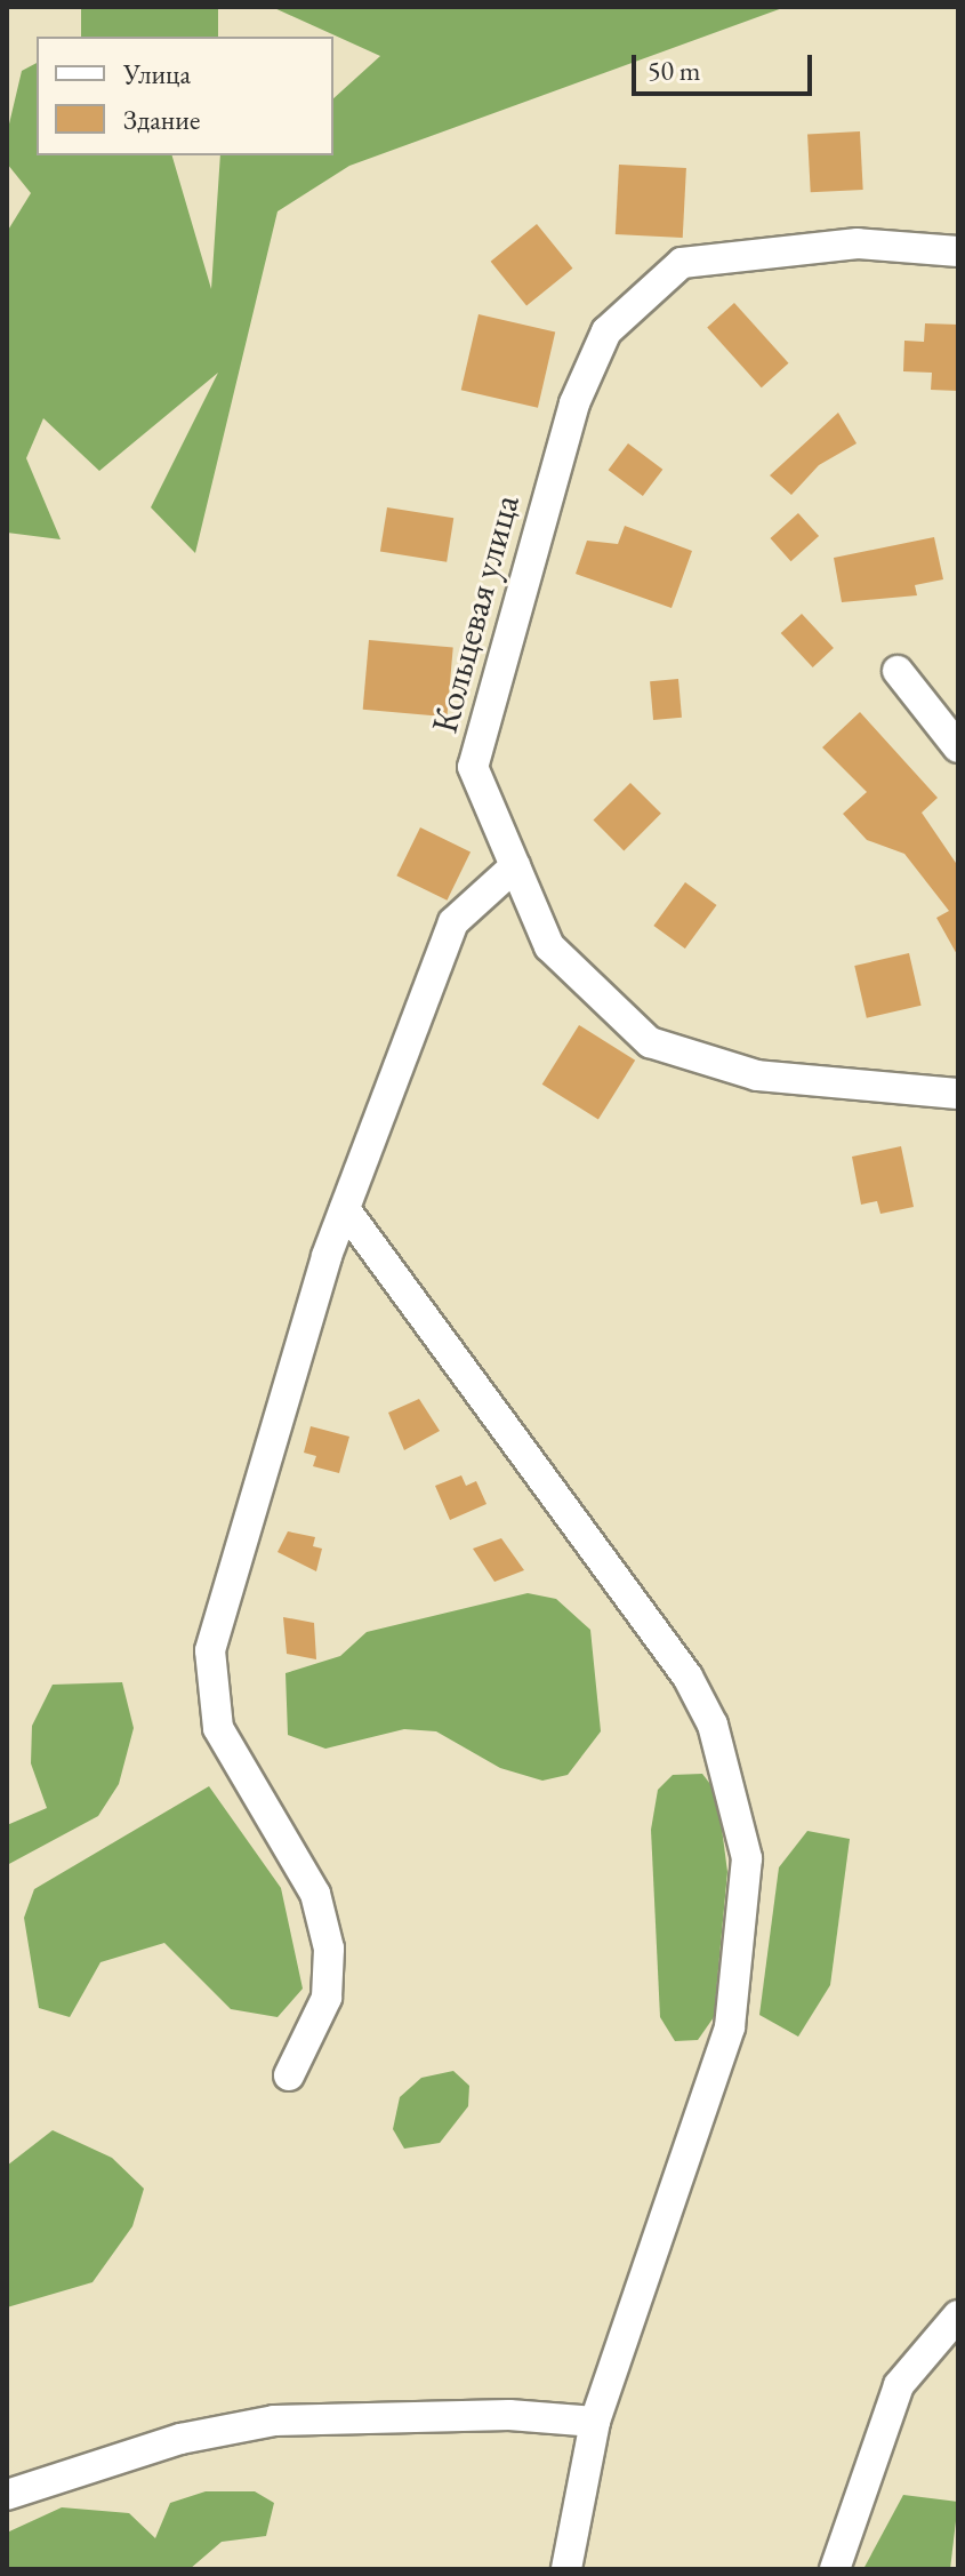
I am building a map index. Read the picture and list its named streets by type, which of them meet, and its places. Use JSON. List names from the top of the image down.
{
  "streets": {
    "street": ["Кольцевая улица"]
  },
  "legend": ["Улица", "Здание"],
  "scale_bar": "50 m"
}
